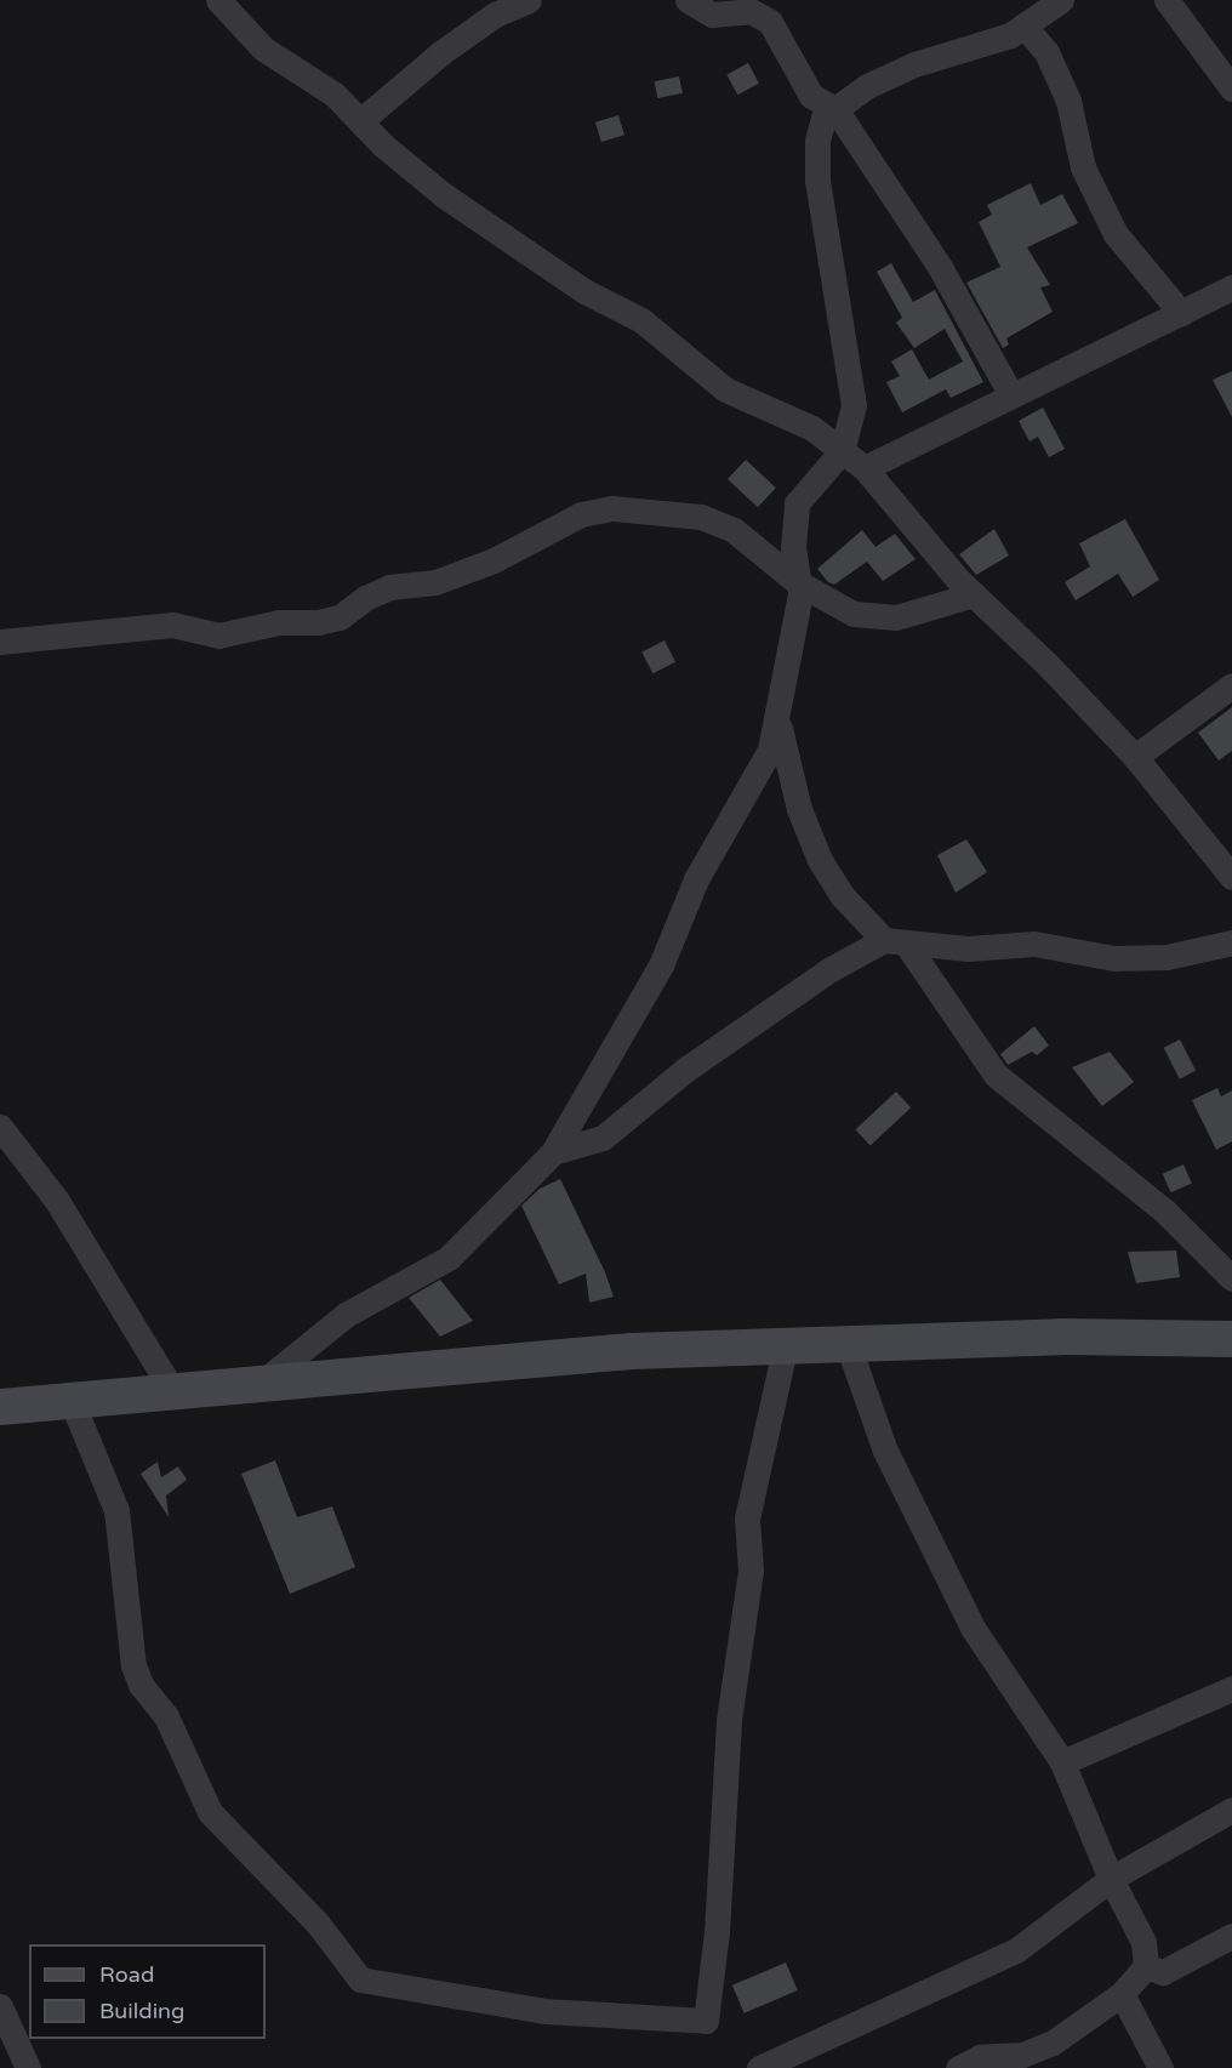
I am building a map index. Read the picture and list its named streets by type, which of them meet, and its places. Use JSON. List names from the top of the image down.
{
  "legend": ["Road", "Building"]
}
